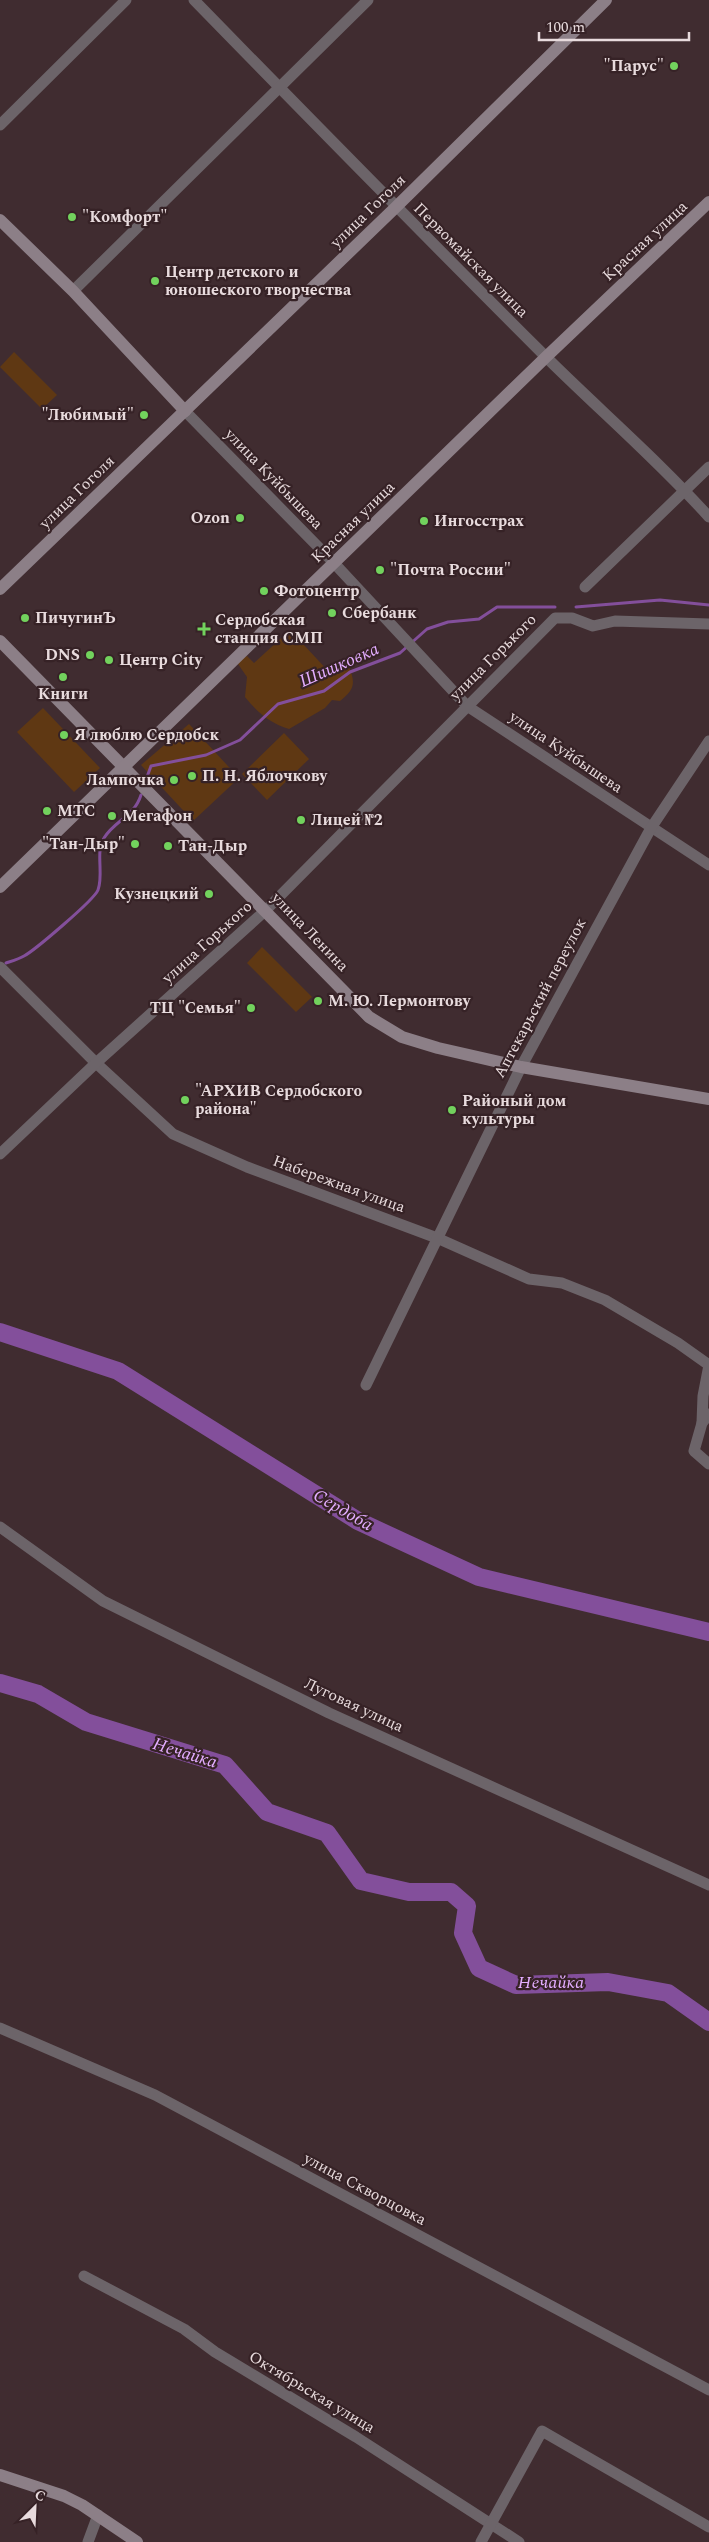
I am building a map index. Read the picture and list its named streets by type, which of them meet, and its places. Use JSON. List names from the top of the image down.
{
  "streets": {
    "street": [
      "улица Гоголя",
      "Красная улица",
      "Первомайская улица",
      "улица Куйбышева",
      "улица Горького",
      "улица Ленина",
      "Аптекарьский переулок",
      "Набережная улица",
      "Луговая улица",
      "улица Скворцовка",
      "Октябрьская улица"
    ]
  },
  "crossings": [
    ["улица Гоголя", "Первомайская улица"],
    ["улица Гоголя", "улица Куйбышева"],
    ["Красная улица", "Первомайская улица"],
    ["Красная улица", "улица Куйбышева"],
    ["Красная улица", "улица Ленина"],
    ["улица Куйбышева", "улица Горького"],
    ["улица Куйбышева", "Аптекарьский переулок"],
    ["улица Горького", "улица Ленина"],
    ["улица Горького", "Набережная улица"],
    ["улица Ленина", "Аптекарьский переулок"],
    ["Аптекарьский переулок", "Набережная улица"]
  ],
  "water": ["Шишковка", "Сердоба", "Нечайка"],
  "places": {
    "other": [
      "\"Парус\"",
      "\"Комфорт\"",
      "Центр детского и юношеского творчества",
      "\"Любимый\"",
      "Ozon",
      "Ингосстрах",
      "\"Почта России\"",
      "Фотоцентр",
      "Сбербанк",
      "ПичугинЪ",
      "DNS",
      "Центр City",
      "Книги",
      "Я люблю Сердобск",
      "П. Н. Яблочкову",
      "Лампочка",
      "МТС",
      "Мегафон",
      "Лицей №2",
      "\"Тан-Дыр\"",
      "Тан-Дыр",
      "Кузнецкий",
      "М. Ю. Лермонтову",
      "ТЦ \"Семья\"",
      "\"АРХИВ Сердобского района\"",
      "Районый дом культуры"
    ],
    "health": ["Сердобская станция СМП"]
  },
  "scale_bar": "100 m",
  "north": "top right"
}
